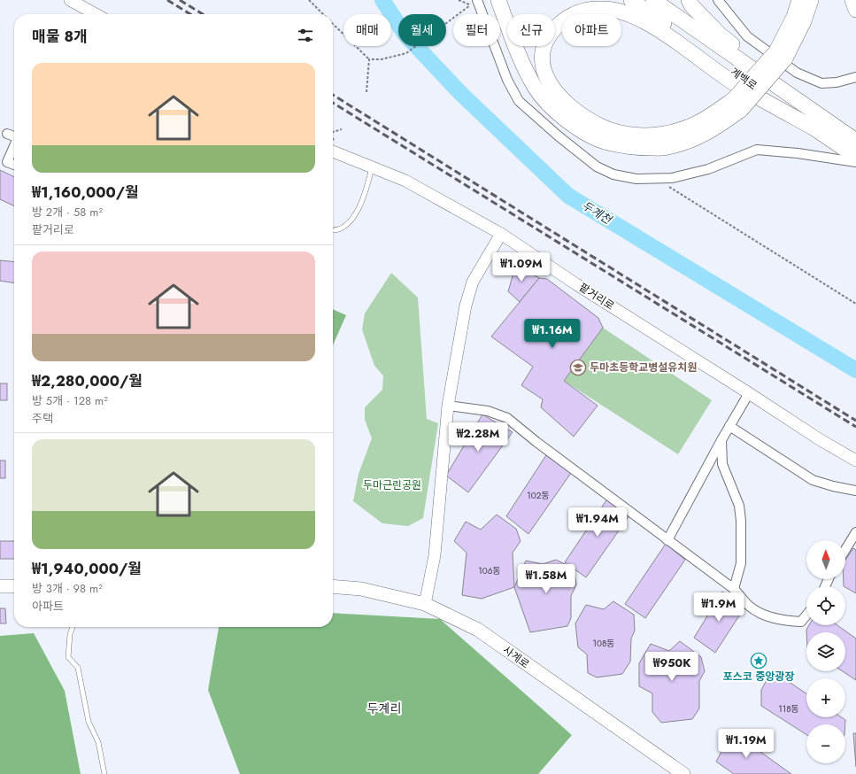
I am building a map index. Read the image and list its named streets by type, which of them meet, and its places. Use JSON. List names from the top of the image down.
{
  "streets": {
    "highway": ["계백로"],
    "main road": ["사계로"],
    "street": ["팥거리로"]
  },
  "districts": ["두계리"],
  "water": ["두계천"],
  "parks": ["두마근린공원"],
  "places": {
    "school or university": ["두마초등학교병설유치원"],
    "place": ["포스코 중앙광장"]
  },
  "house_numbers": [
    "102동",
    "106동",
    "108동",
    "118동"
  ],
  "north": "top",
  "page": {
    "chip": [
      "매매",
      "월세",
      "필터",
      "신규",
      "아파트"
    ],
    "heading": "매물 8개",
    "list": [
      {
        "name": "₩1,160,000/월",
        "note": "방 2개 · 58 m² · 팥거리로"
      },
      {
        "name": "₩2,280,000/월",
        "note": "방 5개 · 128 m² · 주택"
      },
      {
        "name": "₩1,940,000/월",
        "note": "방 3개 · 98 m² · 아파트"
      }
    ],
    "price": [
      "₩1.09M",
      "₩1.16M",
      "₩2.28M",
      "₩1.94M",
      "₩1.58M",
      "₩1.9M",
      "₩950K",
      "₩1.19M"
    ],
    "map_buttons": ["+", "−"]
  }
}
